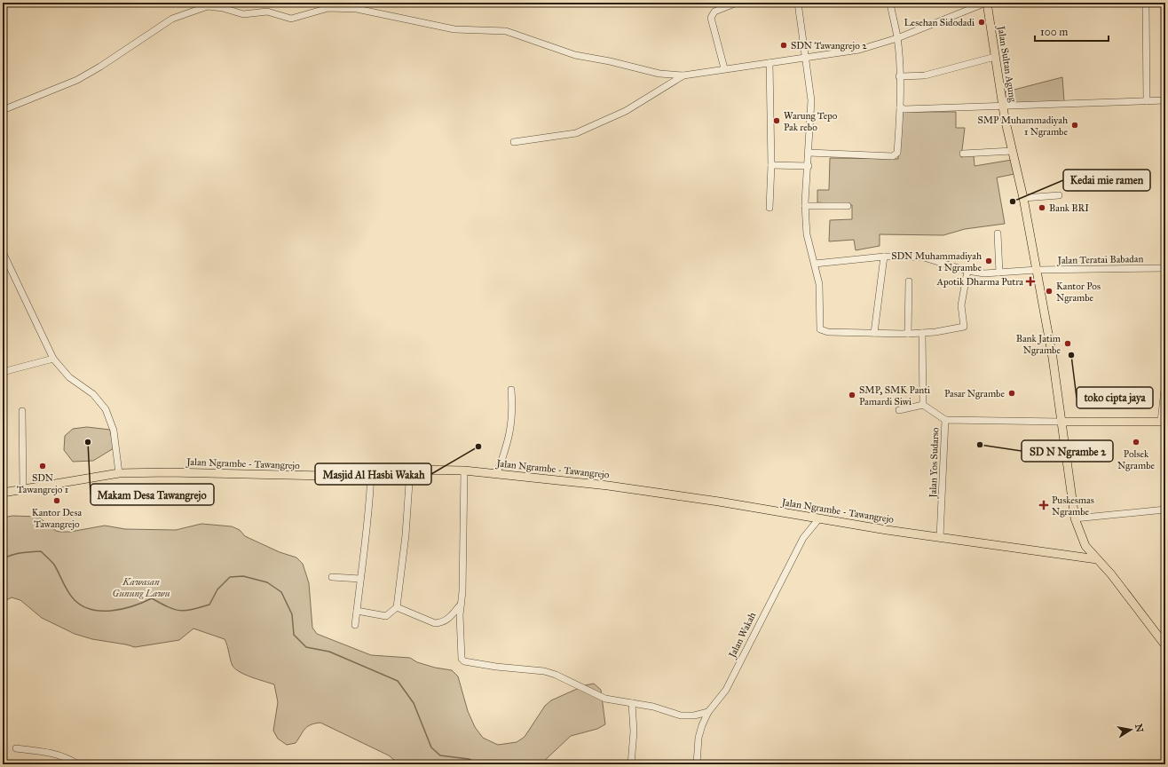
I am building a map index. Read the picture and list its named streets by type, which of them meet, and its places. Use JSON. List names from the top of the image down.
{
  "streets": {
    "main road": ["Jalan Sultan Agung", "Jalan Ngrambe - Tawangrejo"],
    "street": ["Jalan Teratai Babadan", "Jalan Yos Sudarso", "Jalan Wakah"]
  },
  "crossings": [
    ["Jalan Sultan Agung", "Jalan Teratai Babadan"],
    ["Jalan Sultan Agung", "Jalan Yos Sudarso"],
    ["Jalan Sultan Agung", "Jalan Ngrambe - Tawangrejo"],
    ["Jalan Yos Sudarso", "Jalan Ngrambe - Tawangrejo"],
    ["Jalan Ngrambe - Tawangrejo", "Jalan Wakah"]
  ],
  "parks": ["Kawasan Gunung Lawu"],
  "places": {
    "other": [
      "Lesehan Sidodadi",
      "SDN Tawangrejo 2",
      "Warung Tepo Pak rebo",
      "SMP Muhammadiyah 1 Ngrambe",
      "Kedai mie ramen",
      "Bank BRI",
      "SDN Muhammadiyah 1 Ngrambe",
      "Kantor Pos Ngrambe",
      "Bank Jatim Ngrambe",
      "toko cipta jaya",
      "Pasar Ngrambe",
      "SMP, SMK Panti Pamardi Siwi",
      "Makam Desa Tawangrejo",
      "Polsek Ngrambe",
      "SD N Ngrambe 2",
      "Masjid Al Hasbi Wakah",
      "SDN Tawangrejo 1",
      "Kantor Desa Tawangrejo"
    ],
    "health": ["Apotik Dharma Putra", "Puskesmas Ngrambe"]
  },
  "scale_bar": "100 m",
  "north": "right"
}
